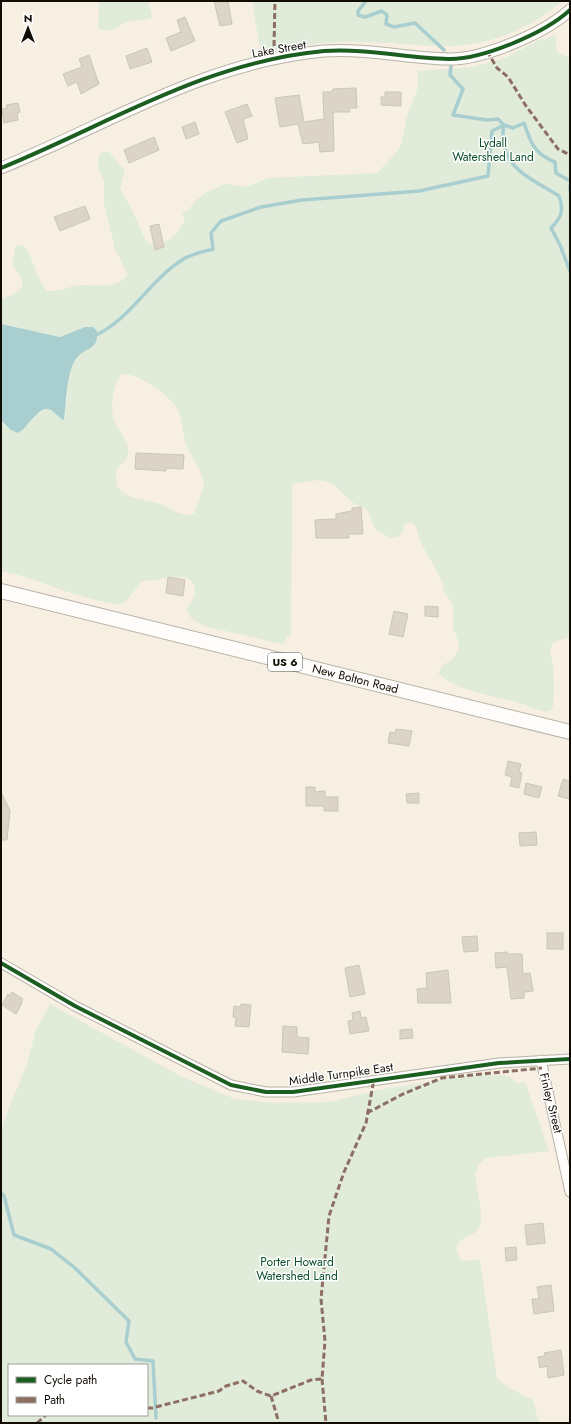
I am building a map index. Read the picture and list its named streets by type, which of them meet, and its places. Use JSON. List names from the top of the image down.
{
  "streets": {
    "main road": ["US 6", "New Bolton Road"],
    "street": ["Lake Street", "Middle Turnpike East", "Finley Street"]
  },
  "crossings": [
    ["Middle Turnpike East", "Finley Street"]
  ],
  "parks": ["Lydall Watershed Land", "Porter Howard Watershed Land"],
  "legend": ["Cycle path", "Path"],
  "north": "top"
}
